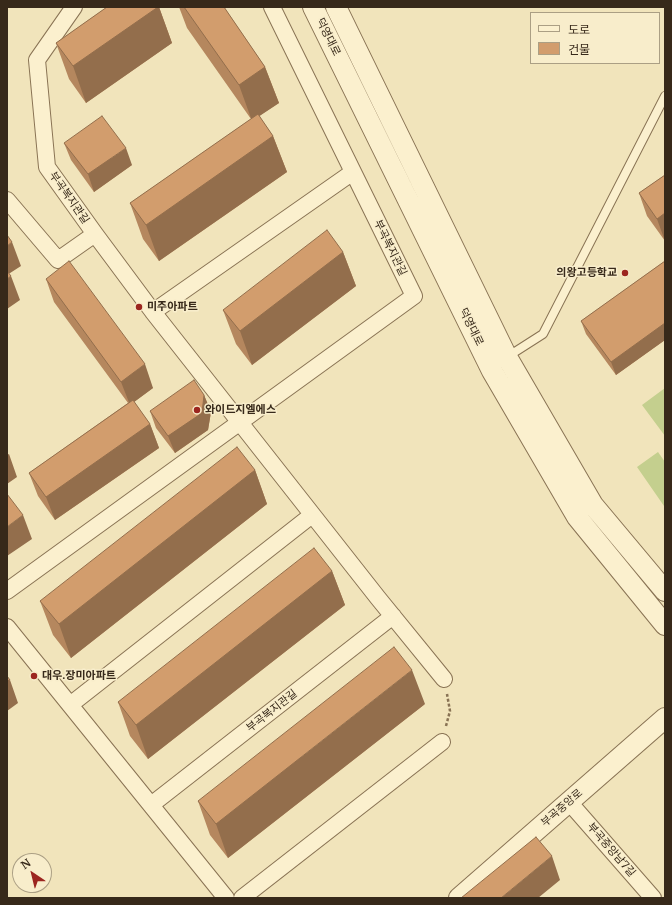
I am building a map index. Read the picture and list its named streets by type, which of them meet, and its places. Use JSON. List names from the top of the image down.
{
  "streets": {
    "street": [
      "덕영대로",
      "부곡복지관길",
      "부곡중앙로",
      "부곡중앙남7길"
    ]
  },
  "crossings": [
    ["부곡중앙로", "부곡중앙남7길"]
  ],
  "places": [
    "의왕고등학교",
    "미주아파트",
    "와이드지엘에스",
    "대우.장미아파트"
  ],
  "legend": ["도로", "건물"],
  "north": "top left"
}
